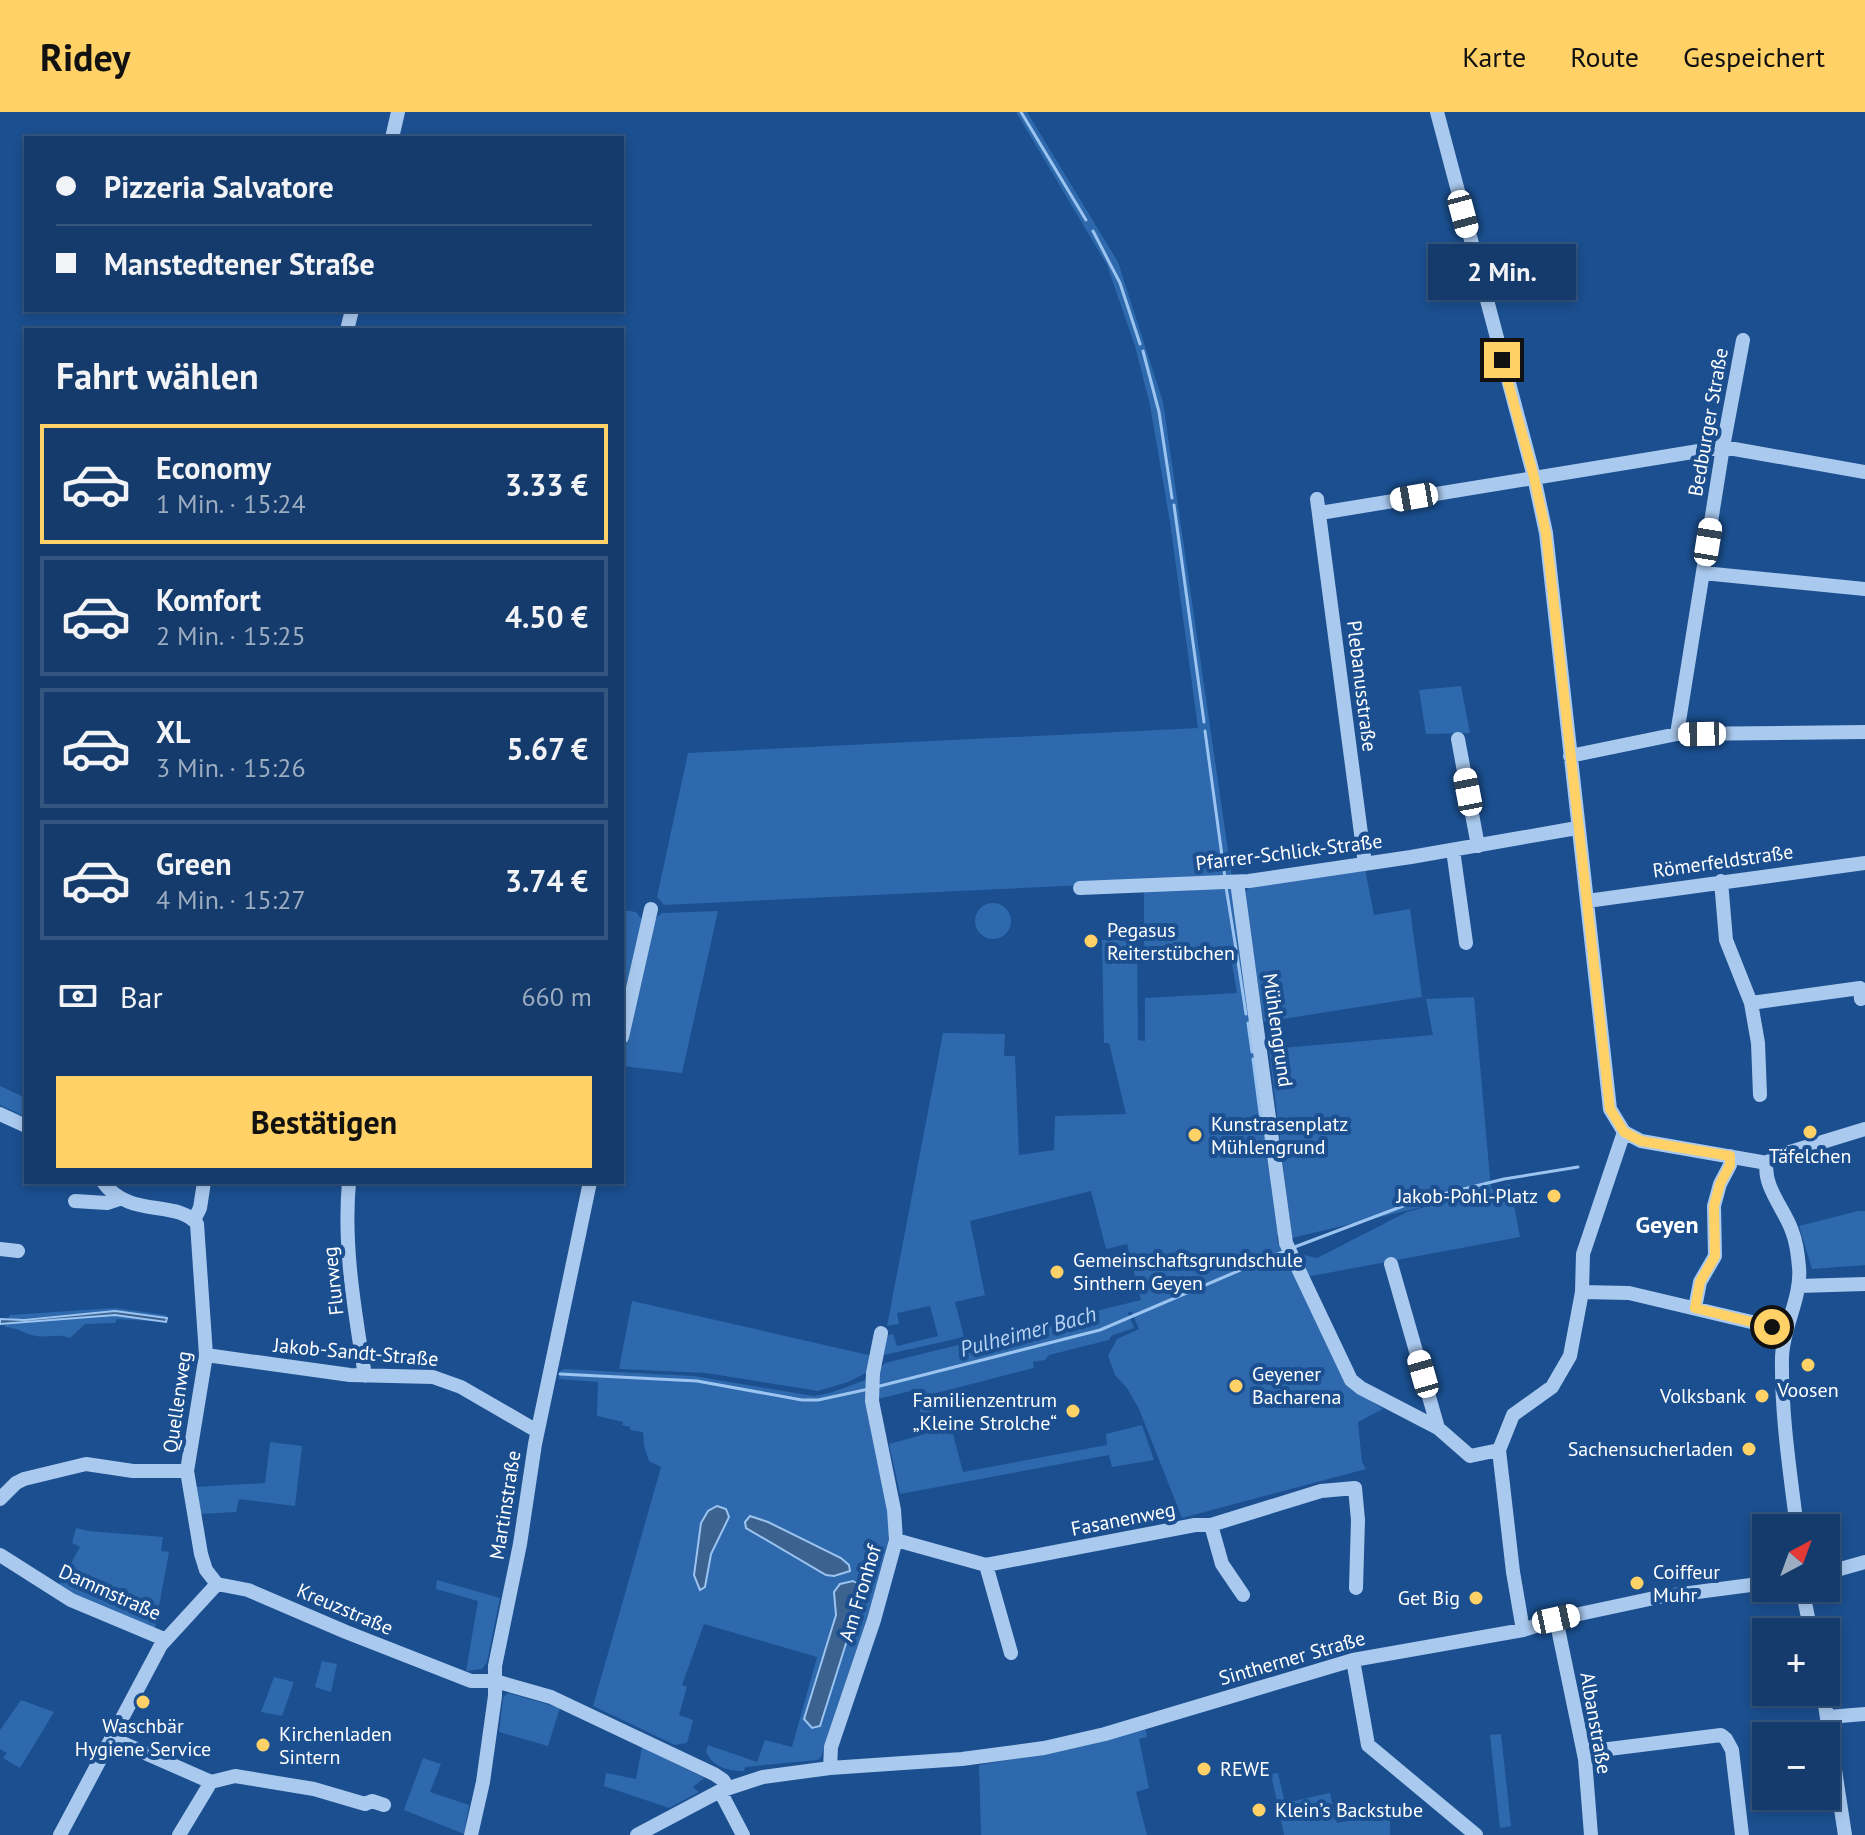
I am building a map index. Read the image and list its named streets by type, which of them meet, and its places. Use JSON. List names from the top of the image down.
{
  "streets": {
    "street": [
      "Bedburger Straße",
      "Plebanusstraße",
      "Pfarrer-Schlick-Straße",
      "Römerfeldstraße",
      "Mühlengrund",
      "Flurweg",
      "Jakob-Sandt-Straße",
      "Quellenweg",
      "Martinstraße",
      "Fasanenweg",
      "Dammstraße",
      "Am Fronhof",
      "Kreuzstraße",
      "Sintherner Straße",
      "Albanstraße"
    ]
  },
  "crossings": [
    ["Plebanusstraße", "Pfarrer-Schlick-Straße"],
    ["Pfarrer-Schlick-Straße", "Mühlengrund"],
    ["Flurweg", "Jakob-Sandt-Straße"],
    ["Jakob-Sandt-Straße", "Quellenweg"],
    ["Jakob-Sandt-Straße", "Martinstraße"],
    ["Quellenweg", "Kreuzstraße"],
    ["Martinstraße", "Kreuzstraße"],
    ["Fasanenweg", "Am Fronhof"],
    ["Am Fronhof", "Sintherner Straße"],
    ["Kreuzstraße", "Sintherner Straße"],
    ["Sintherner Straße", "Albanstraße"]
  ],
  "districts": ["Geyen"],
  "water": ["Pulheimer Bach"],
  "places": [
    "Pegasus Reiterstübchen",
    "Täfelchen",
    "Kunstrasenplatz Mühlengrund",
    "Jakob-Pohl-Platz",
    "Gemeinschaftsgrundschule Sinthern Geyen",
    "Voosen",
    "Geyener Bacharena",
    "Volksbank",
    "Familienzentrum „Kleine Strolche“",
    "Sachensucherladen",
    "Coiffeur Muhr",
    "Get Big",
    "Waschbär Hygiene Service",
    "Kirchenladen Sintern",
    "REWE",
    "Klein’s Backstube"
  ],
  "north": "top right",
  "page": {
    "header": "Ridey",
    "nav": ["Karte", "Route", "Gespeichert"],
    "banner": ["Pizzeria Salvatore", "Manstedtener Straße"],
    "bubble": "2 Min.",
    "heading": "Fahrt wählen",
    "list": [
      {
        "name": "Economy",
        "note": "1 Min. · 15:24",
        "value": "3.33 €"
      },
      {
        "name": "Komfort",
        "note": "2 Min. · 15:25",
        "value": "4.50 €"
      },
      {
        "name": "XL",
        "note": "3 Min. · 15:26",
        "value": "5.67 €"
      },
      {
        "name": "Green",
        "note": "4 Min. · 15:27",
        "value": "3.74 €"
      }
    ],
    "pay": ["Bar", "660 m"],
    "buttons": "Bestätigen",
    "map_buttons": ["+", "−"]
  }
}
